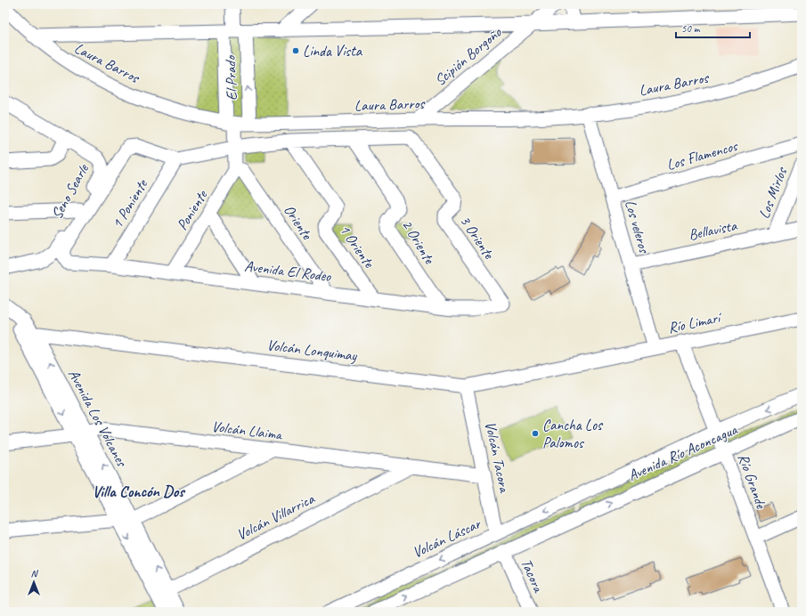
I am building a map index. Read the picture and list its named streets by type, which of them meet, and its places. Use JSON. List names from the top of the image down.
{
  "streets": {
    "street": [
      "Scipión Borgoño",
      "Laura Barros",
      "El Prado",
      "Los Flamencos",
      "Seno Searle",
      "Los Mirlos",
      "1 Poniente",
      "Poniente",
      "Oriente",
      "Los veleros",
      "Bellavista",
      "3 Oriente",
      "2 Oriente",
      "1 Oriente",
      "Avenida El Rodeo",
      "Río Limarí",
      "Volcán Lonquimay",
      "Avenida Los Volcanes",
      "Volcán Llaima",
      "Avenida Río Aconcagua",
      "Volcán Tacora",
      "Río Grande",
      "Volcán Villarrica",
      "Volcán Láscar",
      "Tacora"
    ]
  },
  "crossings": [
    ["Scipión Borgoño", "Laura Barros"],
    ["Laura Barros", "El Prado"],
    ["Laura Barros", "Los veleros"],
    ["El Prado", "Poniente"],
    ["El Prado", "Oriente"],
    ["Los Flamencos", "Los veleros"],
    ["Los Mirlos", "Bellavista"],
    ["1 Poniente", "Avenida El Rodeo"],
    ["Poniente", "Oriente"],
    ["Poniente", "Avenida El Rodeo"],
    ["Oriente", "Avenida El Rodeo"],
    ["Los veleros", "Bellavista"],
    ["Los veleros", "Río Limarí"],
    ["3 Oriente", "2 Oriente"],
    ["3 Oriente", "Avenida El Rodeo"],
    ["2 Oriente", "Avenida El Rodeo"],
    ["1 Oriente", "Avenida El Rodeo"],
    ["Río Limarí", "Volcán Lonquimay"],
    ["Río Limarí", "Río Grande"],
    ["Volcán Lonquimay", "Avenida Los Volcanes"],
    ["Volcán Lonquimay", "Volcán Tacora"],
    ["Avenida Los Volcanes", "Volcán Llaima"],
    ["Avenida Los Volcanes", "Volcán Villarrica"],
    ["Volcán Llaima", "Volcán Tacora"],
    ["Volcán Llaima", "Volcán Villarrica"],
    ["Avenida Río Aconcagua", "Río Grande"],
    ["Avenida Río Aconcagua", "Volcán Láscar"],
    ["Avenida Río Aconcagua", "Tacora"],
    ["Volcán Tacora", "Volcán Láscar"]
  ],
  "districts": ["Villa Concón Dos"],
  "places": ["Linda Vista", "Cancha Los Palomos"],
  "scale_bar": "50 m",
  "north": "top"
}
